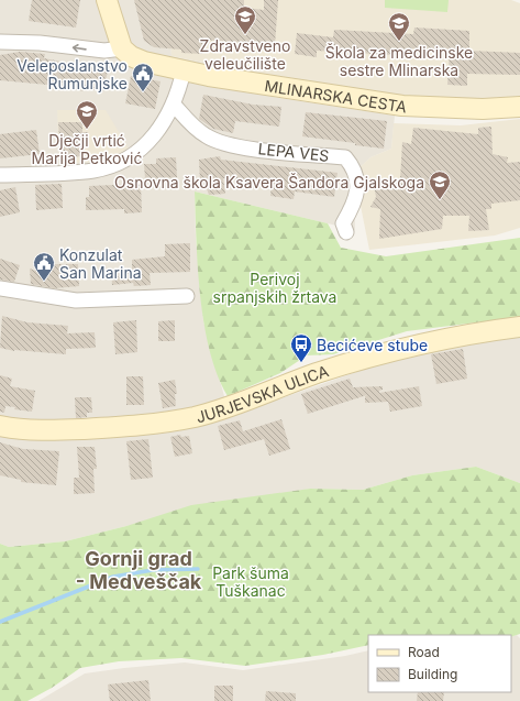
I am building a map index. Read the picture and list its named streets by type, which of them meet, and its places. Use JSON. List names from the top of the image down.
{
  "streets": {
    "street": ["MLINARSKA CESTA", "LEPA VES", "JURJEVSKA ULICA"]
  },
  "districts": ["Gornji grad - Medveščak"],
  "parks": ["Perivoj srpanjskih žrtava", "Park šuma Tuškanac"],
  "places": {
    "school or university": [
      "Zdravstveno veleučilište",
      "Škola za medicinske sestre Mlinarska",
      "Dječji vrtić Marija Petković",
      "Osnovna škola Ksavera Šandora Gjalskoga"
    ],
    "public building": ["Veleposlanstvo Rumunjske", "Konzulat San Marina"],
    "bus stop": ["Becićeve stube"]
  },
  "legend": ["Road", "Building"]
}
